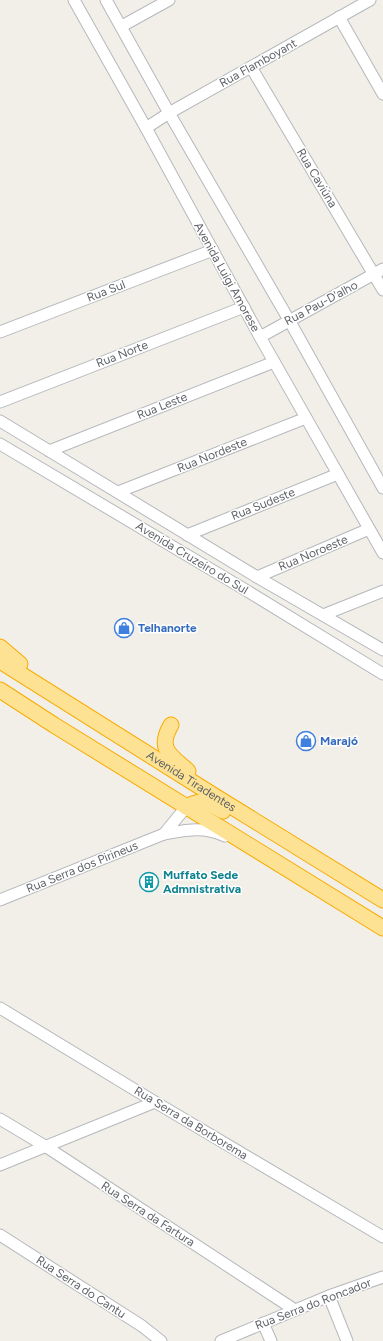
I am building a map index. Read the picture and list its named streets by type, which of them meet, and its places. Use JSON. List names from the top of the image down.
{
  "streets": {
    "highway": ["Avenida Tiradentes"],
    "street": [
      "Rua Flamboyant",
      "Rua Caviúna",
      "Avenida Luigi Amorese",
      "Rua Sul",
      "Rua Pau-D'alho",
      "Rua Norte",
      "Rua Leste",
      "Rua Nordeste",
      "Rua Sudeste",
      "Rua Noroeste",
      "Avenida Cruzeiro do Sul",
      "Rua Serra dos Pirineus",
      "Rua Serra da Borborema",
      "Rua Serra da Fartura",
      "Rua Serra do Cantu",
      "Rua Serra do Roncador"
    ]
  },
  "crossings": [
    ["Rua Flamboyant", "Rua Caviúna"],
    ["Rua Flamboyant", "Avenida Luigi Amorese"],
    ["Rua Caviúna", "Rua Pau-D'alho"],
    ["Avenida Luigi Amorese", "Rua Sul"],
    ["Avenida Luigi Amorese", "Rua Pau-D'alho"],
    ["Avenida Luigi Amorese", "Rua Norte"],
    ["Avenida Luigi Amorese", "Rua Leste"],
    ["Avenida Luigi Amorese", "Rua Nordeste"],
    ["Avenida Luigi Amorese", "Rua Sudeste"],
    ["Avenida Luigi Amorese", "Rua Noroeste"],
    ["Rua Leste", "Avenida Cruzeiro do Sul"],
    ["Rua Nordeste", "Avenida Cruzeiro do Sul"],
    ["Rua Sudeste", "Avenida Cruzeiro do Sul"],
    ["Rua Noroeste", "Avenida Cruzeiro do Sul"],
    ["Avenida Tiradentes", "Rua Serra dos Pirineus"],
    ["Rua Serra da Fartura", "Rua Serra do Roncador"]
  ],
  "places": {
    "shop": ["Telhanorte", "Marajó"],
    "building": ["Muffato Sede Admnistrativa"]
  }
}
